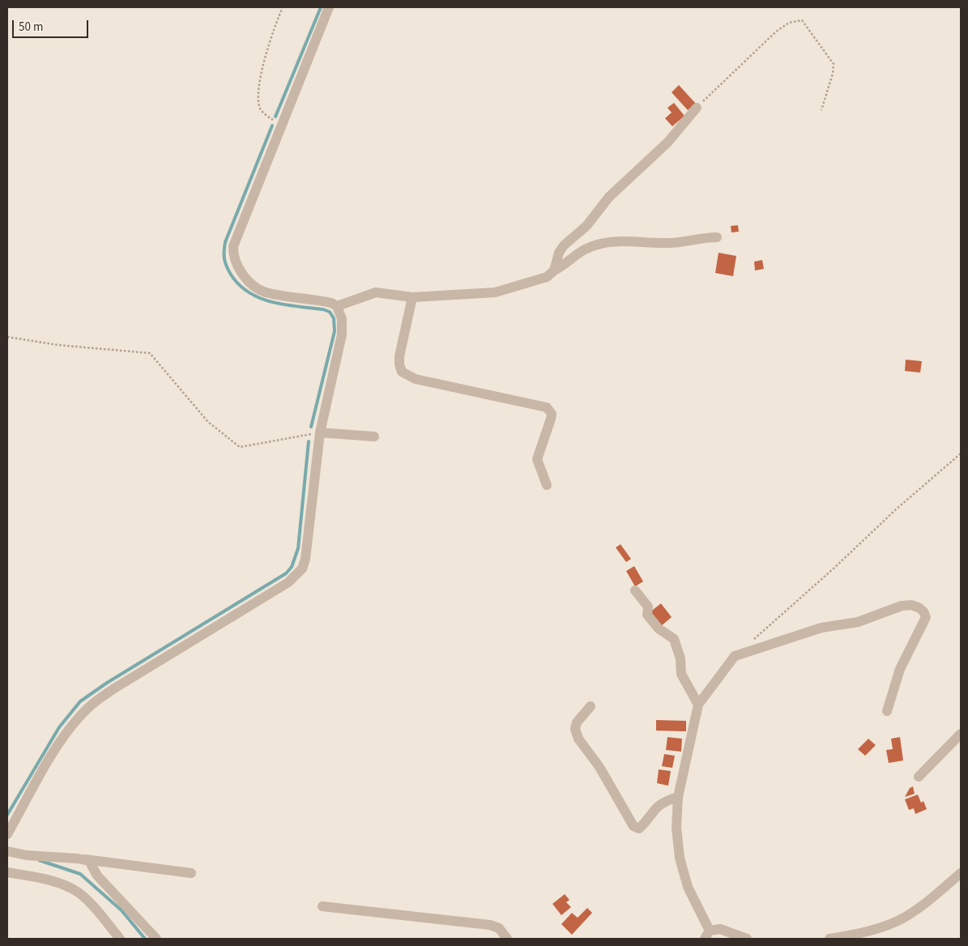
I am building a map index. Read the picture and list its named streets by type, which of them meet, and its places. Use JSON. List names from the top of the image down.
{
  "scale_bar": "50 m"
}
